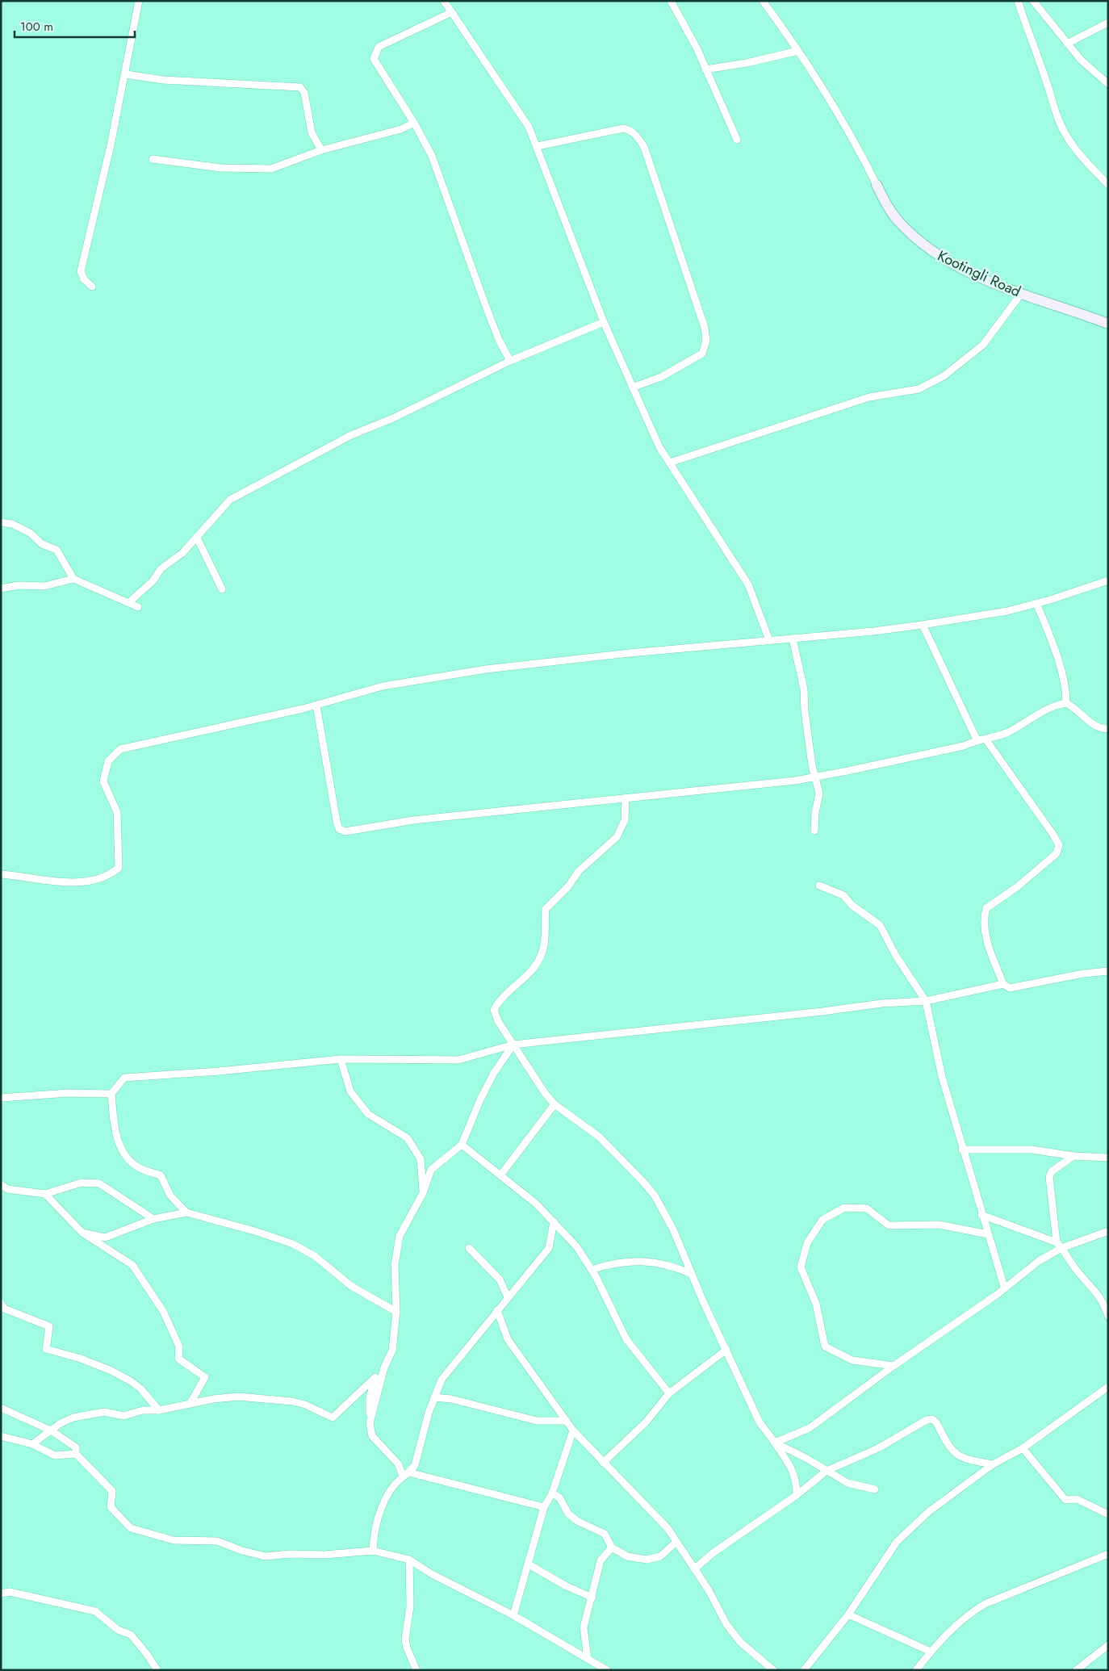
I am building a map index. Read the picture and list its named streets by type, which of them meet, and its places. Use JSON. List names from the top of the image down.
{
  "streets": {
    "street": ["Kootingli Road"]
  },
  "scale_bar": "100 m"
}
